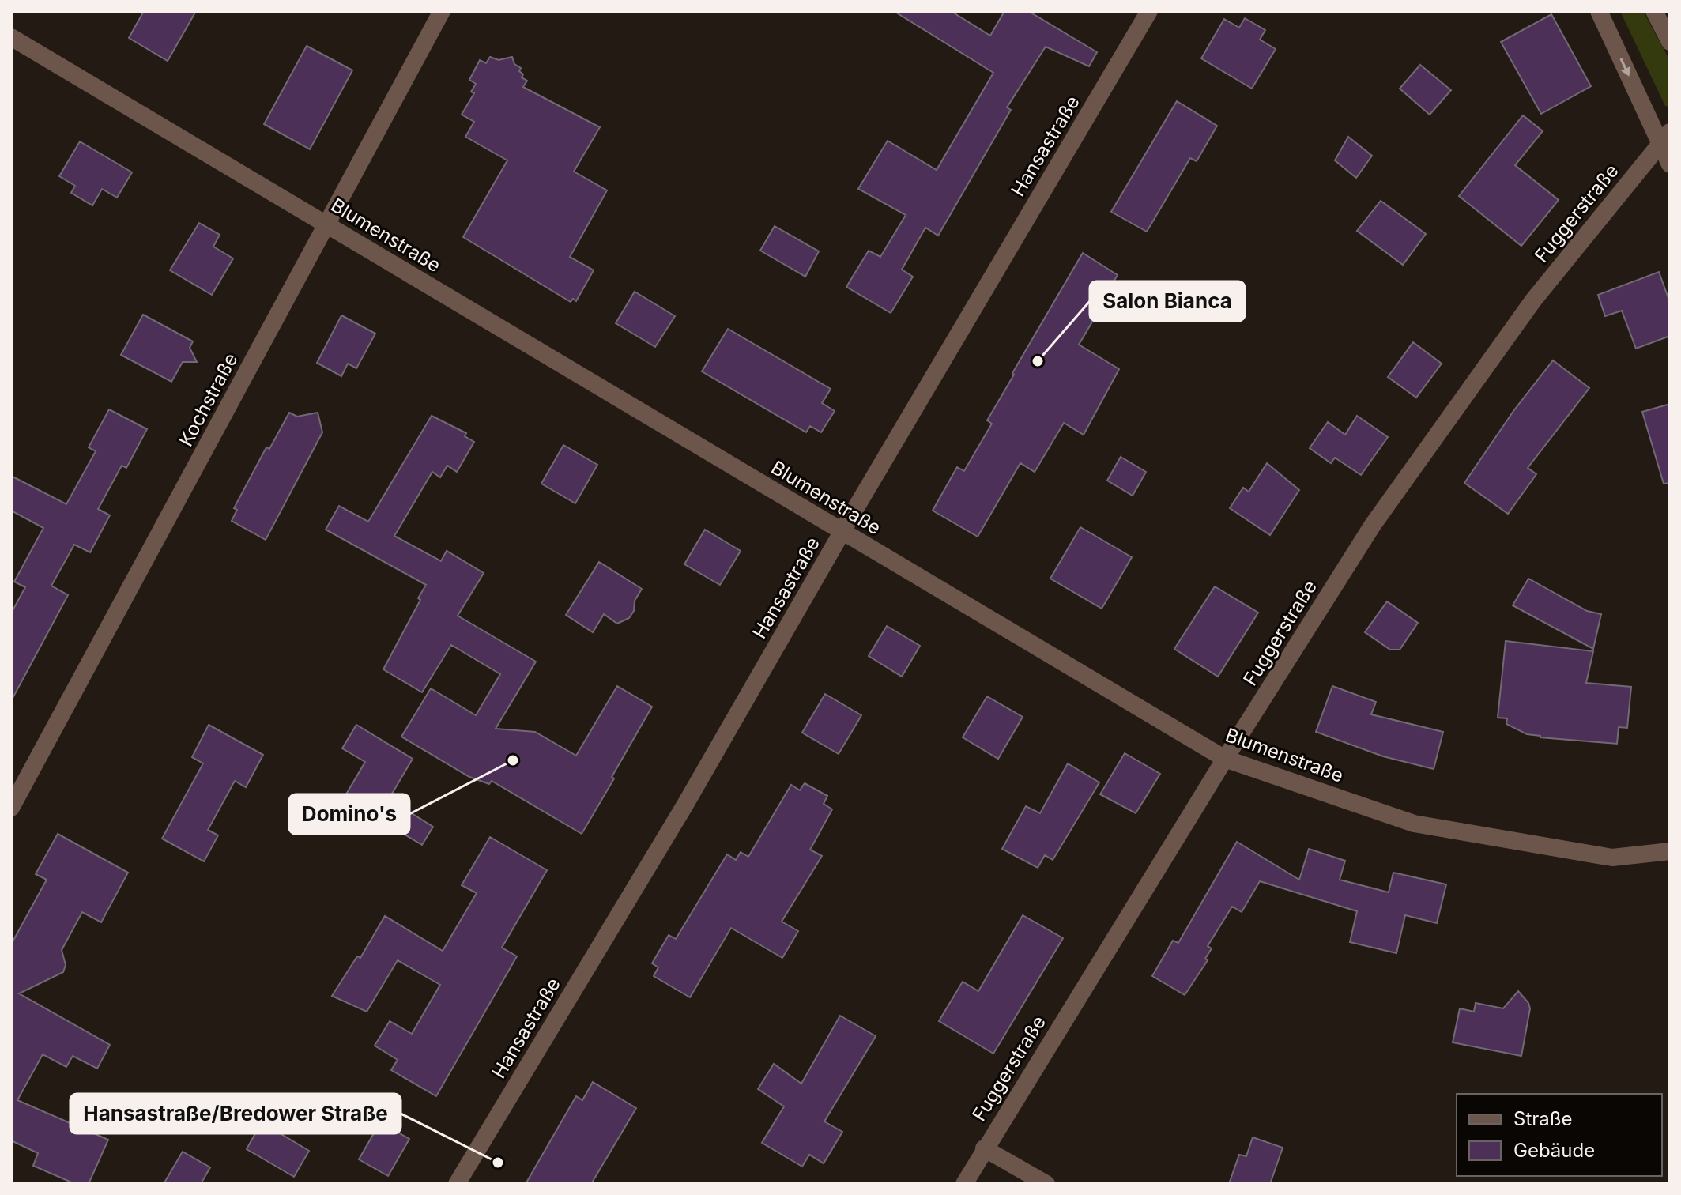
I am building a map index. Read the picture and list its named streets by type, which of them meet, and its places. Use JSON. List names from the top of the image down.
{
  "streets": {
    "street": [
      "Hansastraße",
      "Fuggerstraße",
      "Blumenstraße",
      "Kochstraße"
    ]
  },
  "crossings": [
    ["Hansastraße", "Blumenstraße"],
    ["Fuggerstraße", "Blumenstraße"],
    ["Blumenstraße", "Kochstraße"]
  ],
  "places": ["Salon Bianca", "Domino's", "Hansastraße/Bredower Straße"],
  "legend": ["Straße", "Gebäude"]
}
